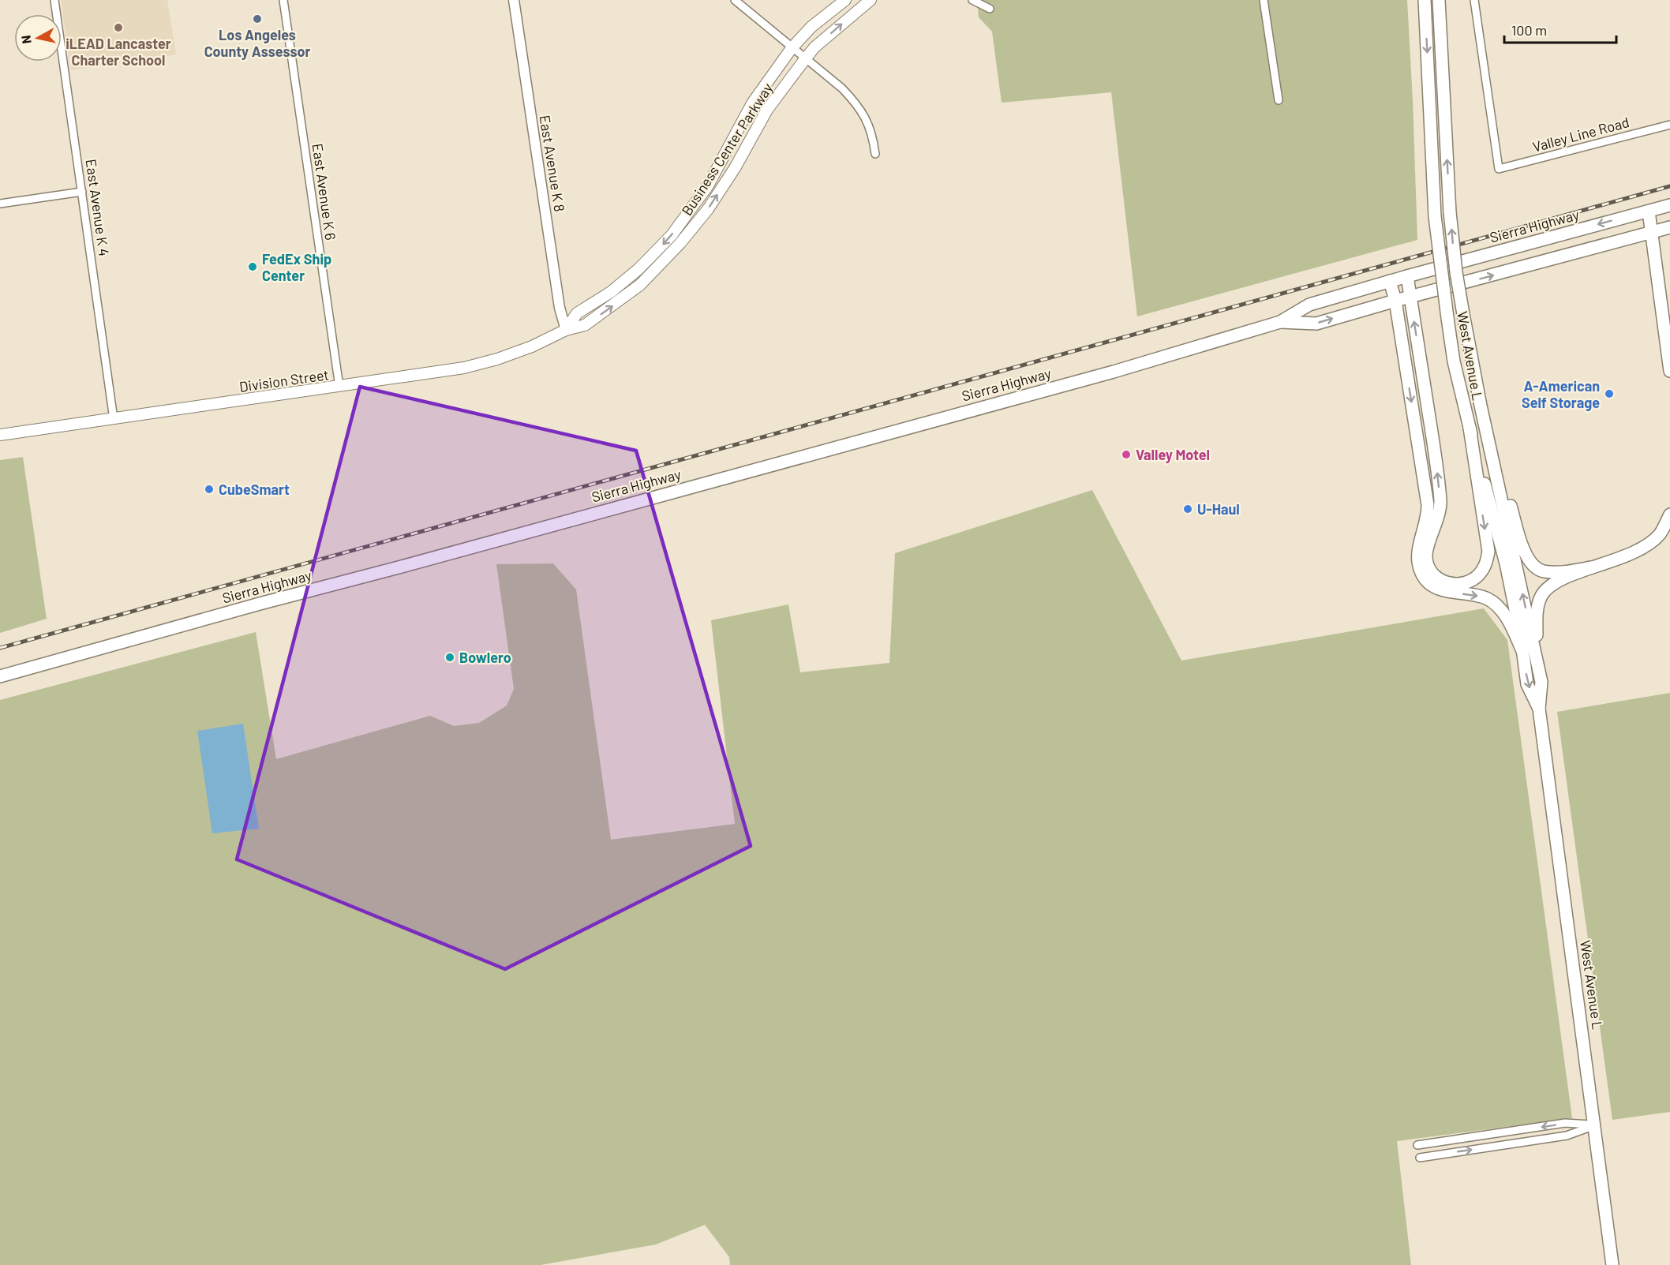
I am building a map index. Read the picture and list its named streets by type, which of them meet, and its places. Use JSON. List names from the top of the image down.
{
  "streets": {
    "main road": [
      "Business Center Parkway",
      "Sierra Highway",
      "West Avenue L",
      "Division Street"
    ],
    "street": [
      "Valley Line Road",
      "East Avenue K 8",
      "East Avenue K 6",
      "East Avenue K 4"
    ]
  },
  "crossings": [
    ["Business Center Parkway", "East Avenue K 8"],
    ["Business Center Parkway", "Division Street"],
    ["East Avenue K 8", "Division Street"],
    ["East Avenue K 6", "Division Street"],
    ["East Avenue K 4", "Division Street"]
  ],
  "places": [
    "Los Angeles County Assessor",
    "iLEAD Lancaster Charter School",
    "FedEx Ship Center",
    "A-American Self Storage",
    "Valley Motel",
    "CubeSmart",
    "U-Haul",
    "Bowlero"
  ],
  "scale_bar": "100 m",
  "north": "left"
}
